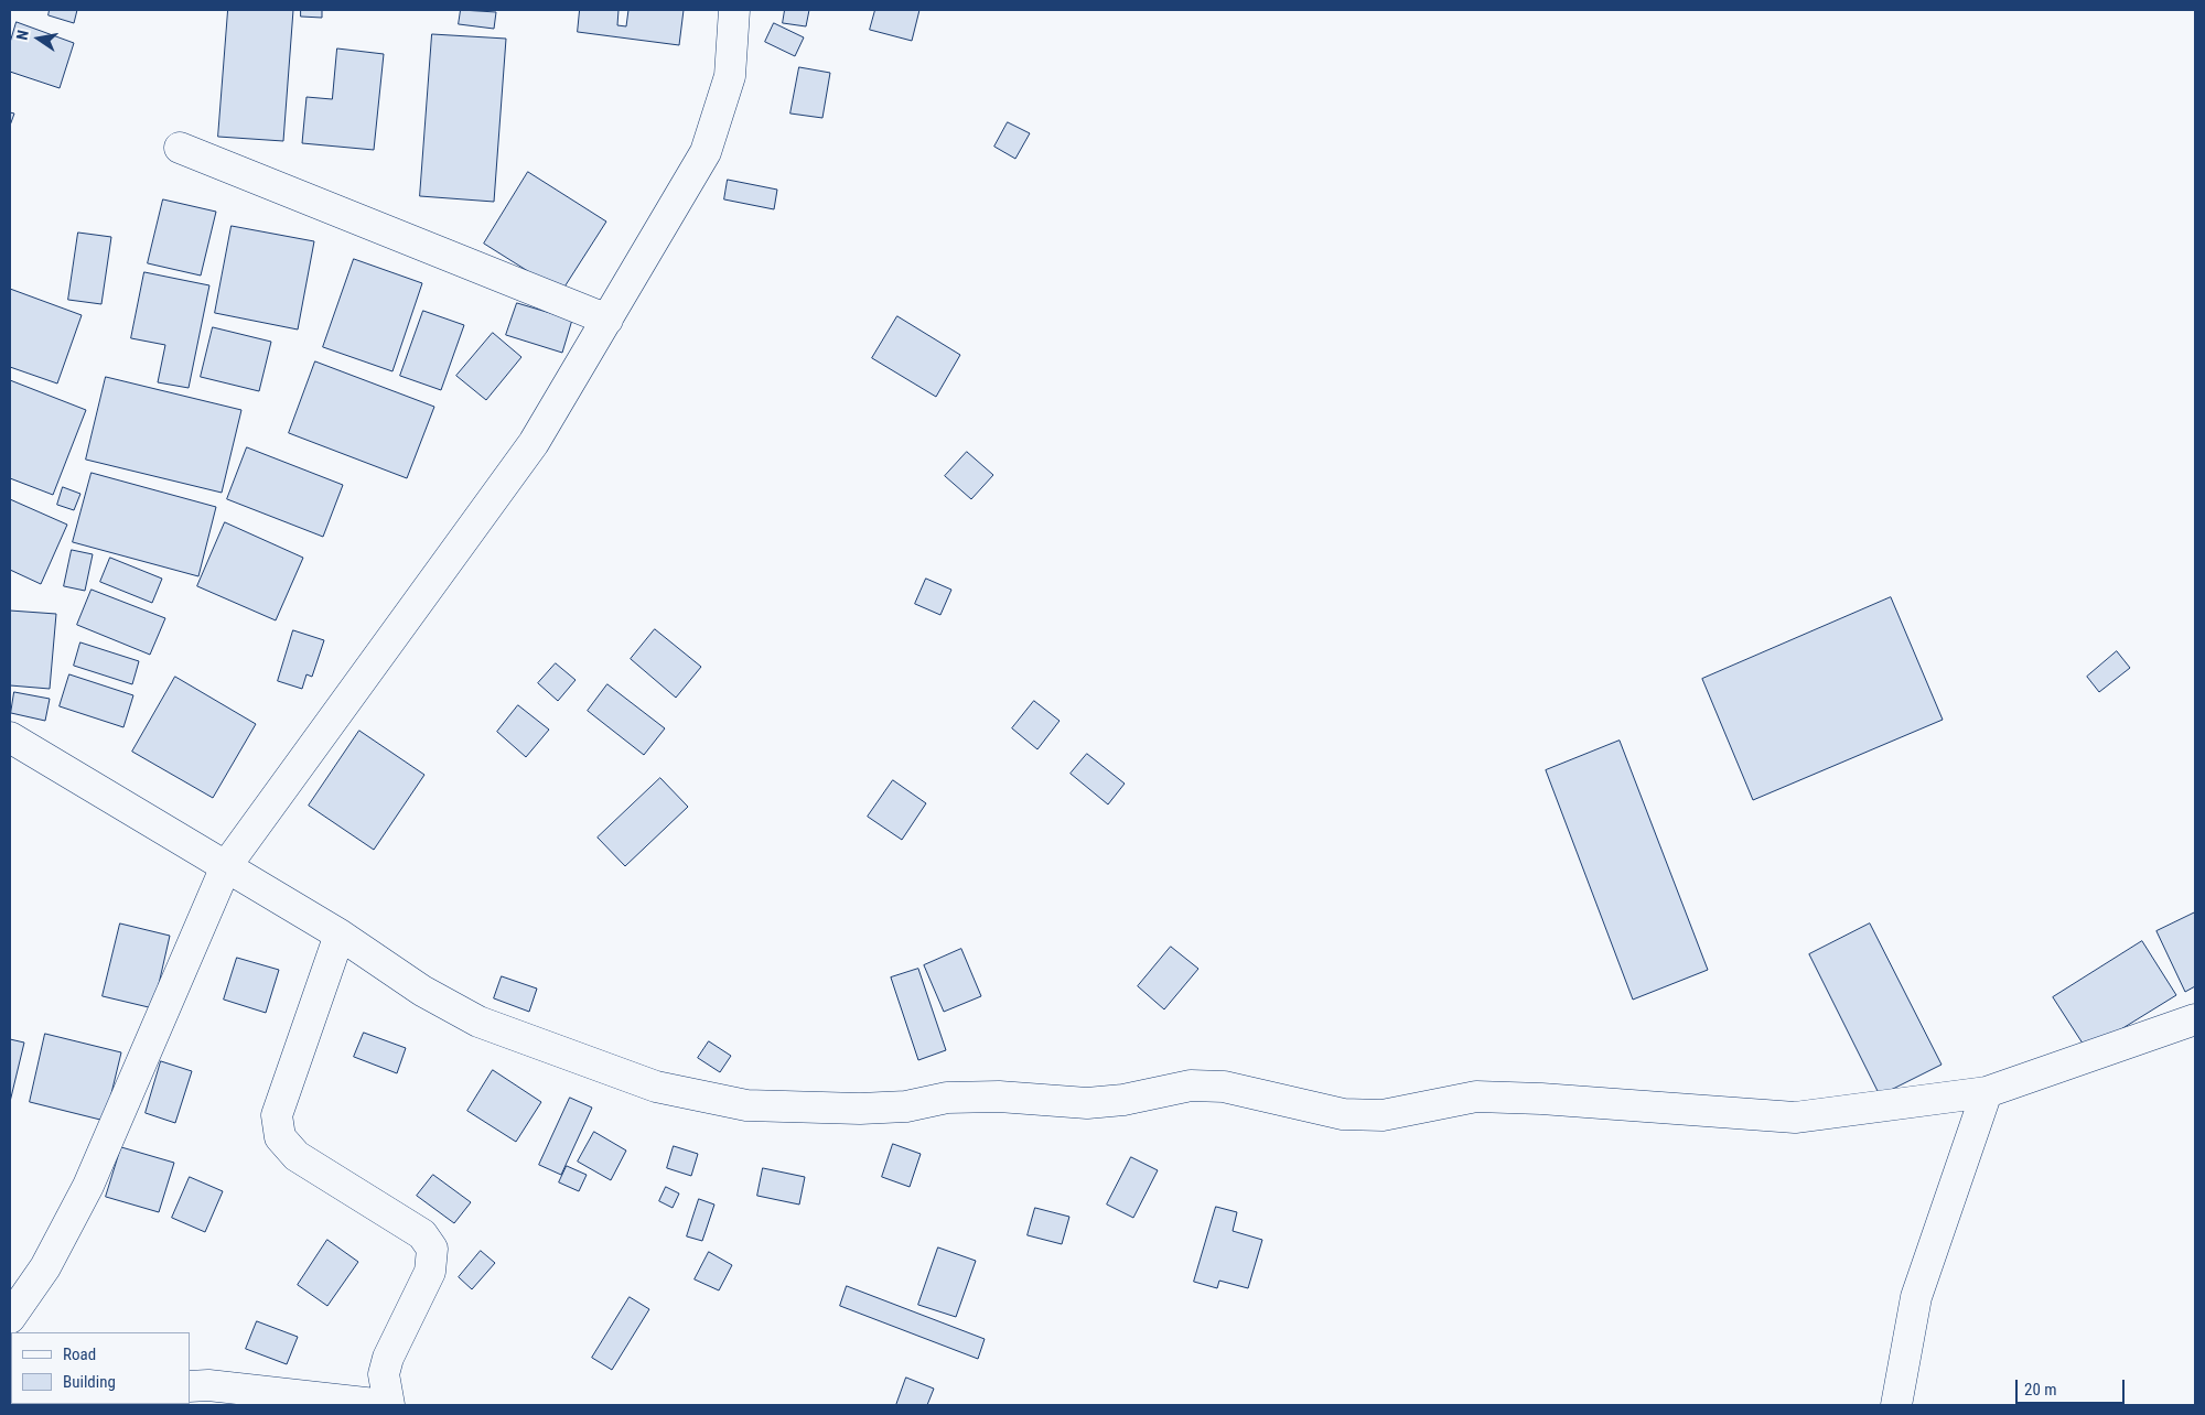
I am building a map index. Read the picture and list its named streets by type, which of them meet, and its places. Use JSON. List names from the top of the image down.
{
  "legend": ["Road", "Building"],
  "scale_bar": "20 m",
  "north": "left"
}
